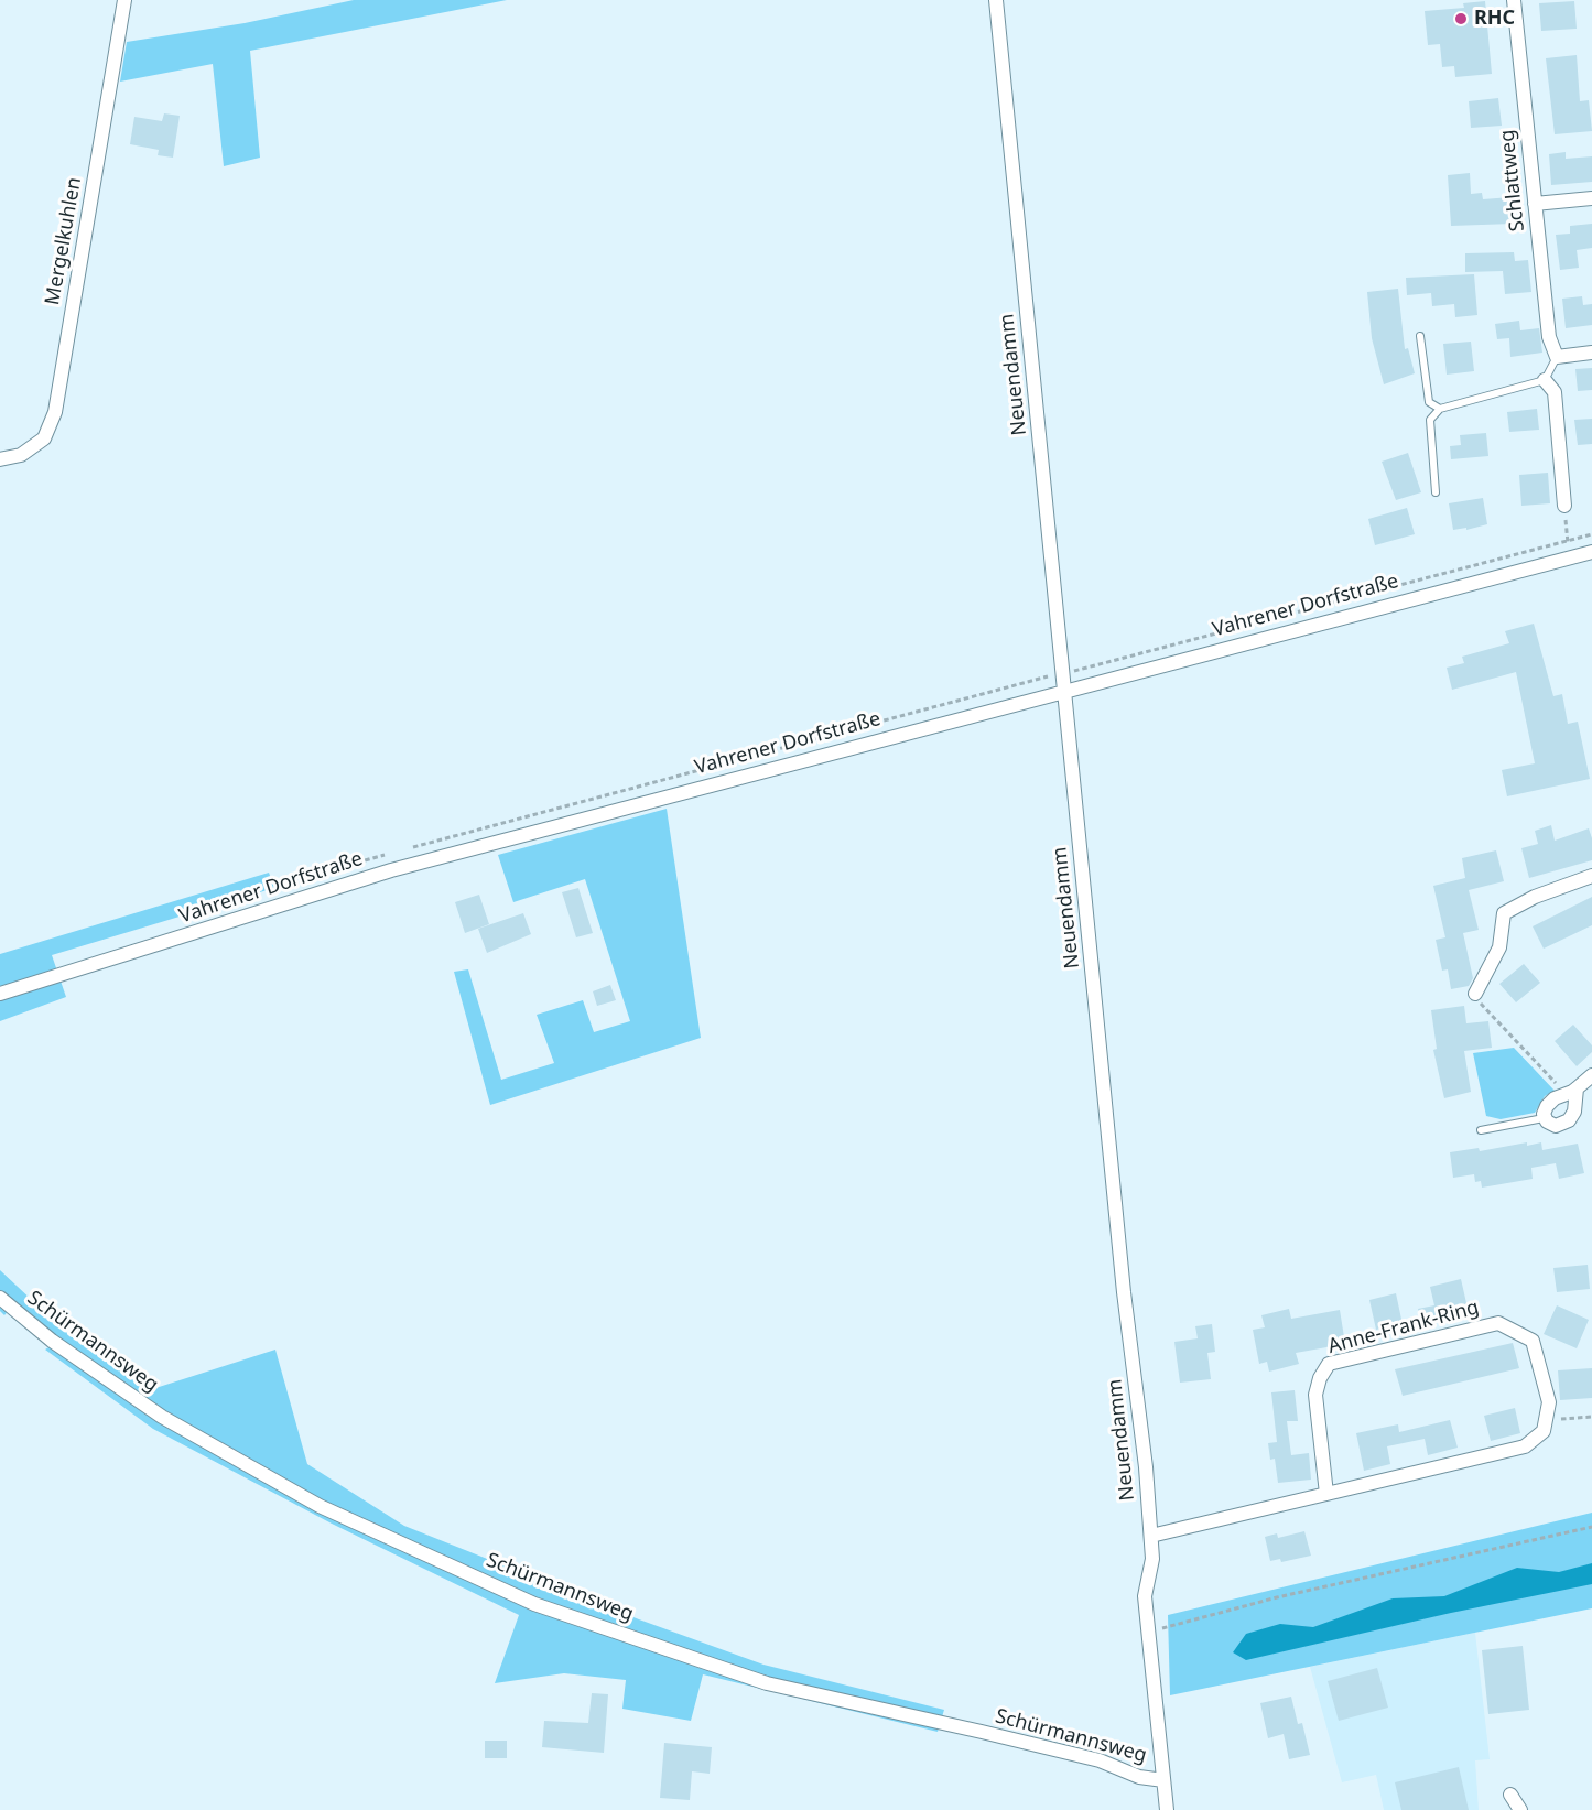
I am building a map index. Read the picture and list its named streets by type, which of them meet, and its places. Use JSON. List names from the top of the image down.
{
  "streets": {
    "street": [
      "Schlattweg",
      "Mergelkuhlen",
      "Neuendamm",
      "Vahrener Dorfstraße",
      "Anne-Frank-Ring",
      "Schürmannsweg"
    ]
  },
  "crossings": [
    ["Neuendamm", "Vahrener Dorfstraße"],
    ["Neuendamm", "Schürmannsweg"]
  ],
  "places": ["RHC"]
}
